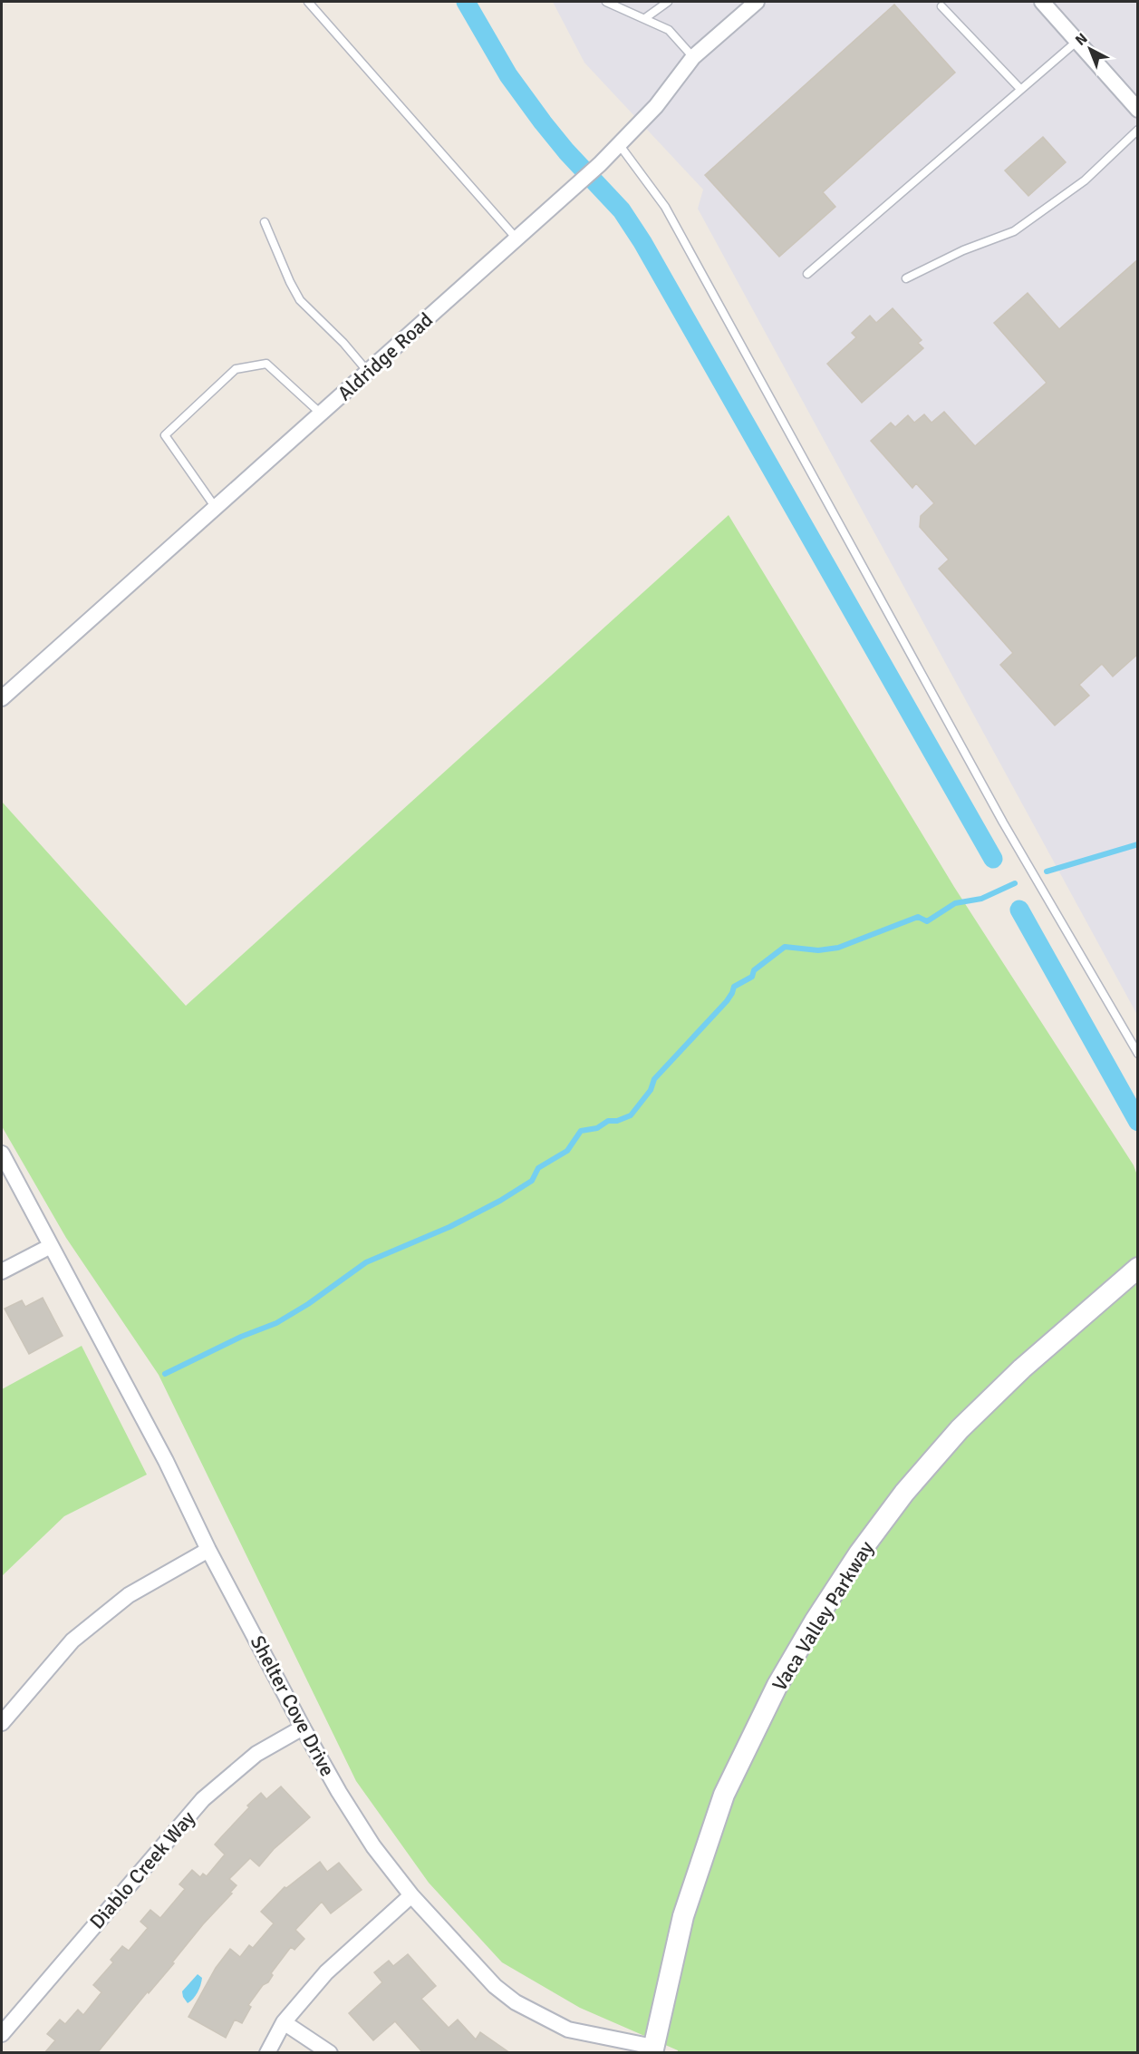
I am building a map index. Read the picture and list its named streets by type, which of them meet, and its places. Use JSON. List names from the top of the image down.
{
  "streets": {
    "street": [
      "Aldridge Road",
      "Vaca Valley Parkway",
      "Shelter Cove Drive",
      "Diablo Creek Way"
    ]
  },
  "crossings": [
    ["Vaca Valley Parkway", "Shelter Cove Drive"],
    ["Shelter Cove Drive", "Diablo Creek Way"]
  ],
  "north": "top left"
}
